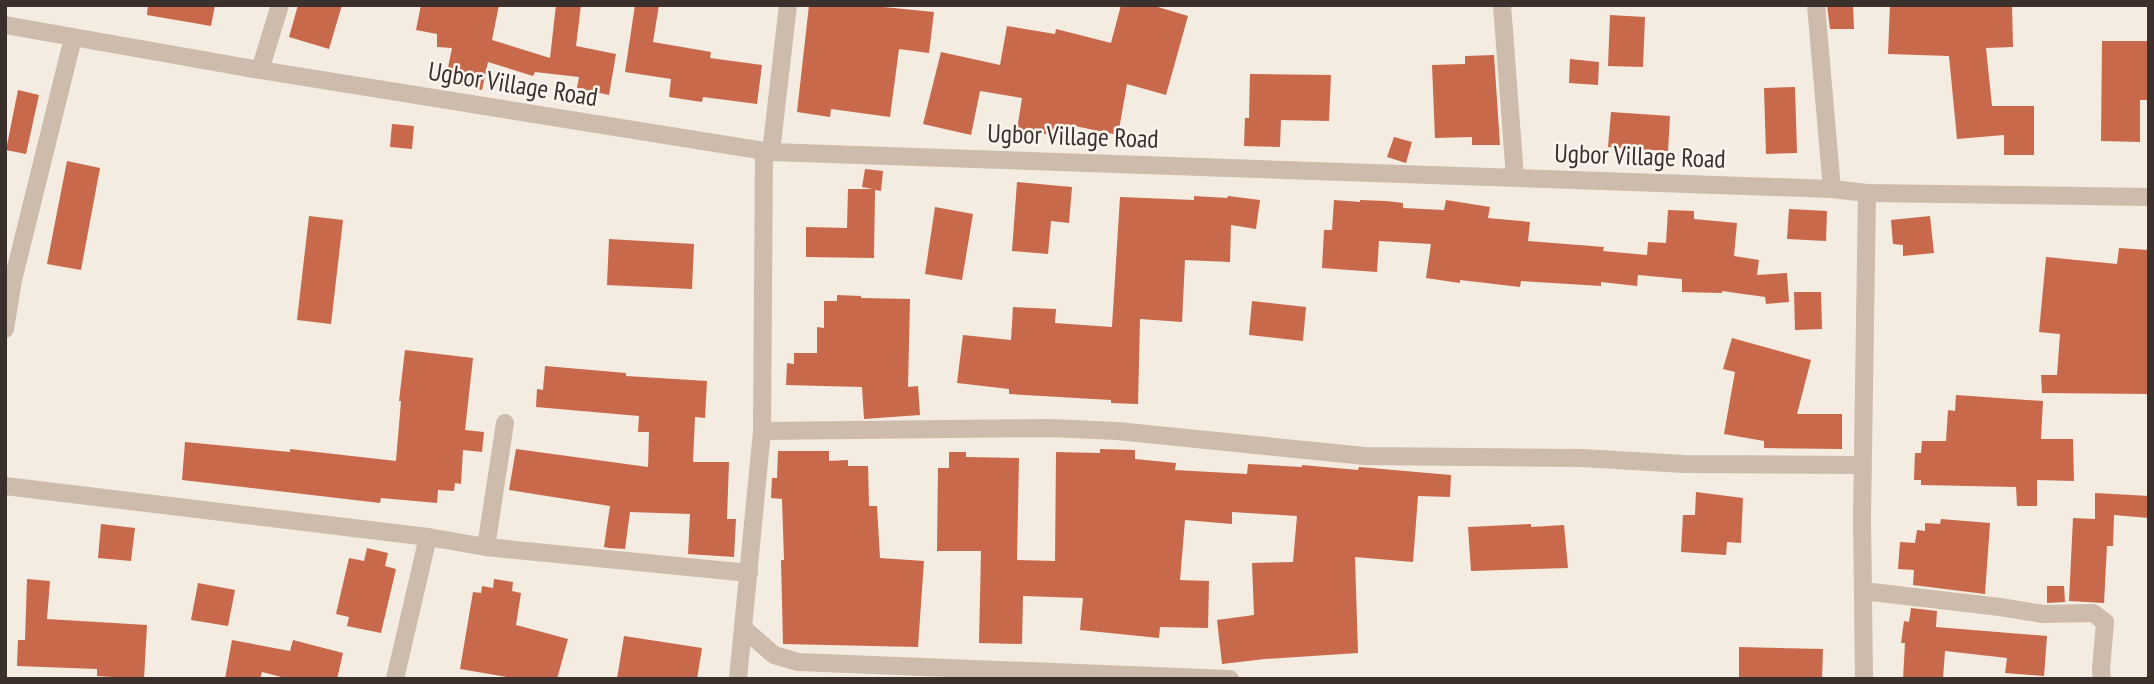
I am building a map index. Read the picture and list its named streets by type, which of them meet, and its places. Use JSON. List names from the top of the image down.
{
  "streets": {
    "street": ["Ugbor Village Road"]
  }
}
